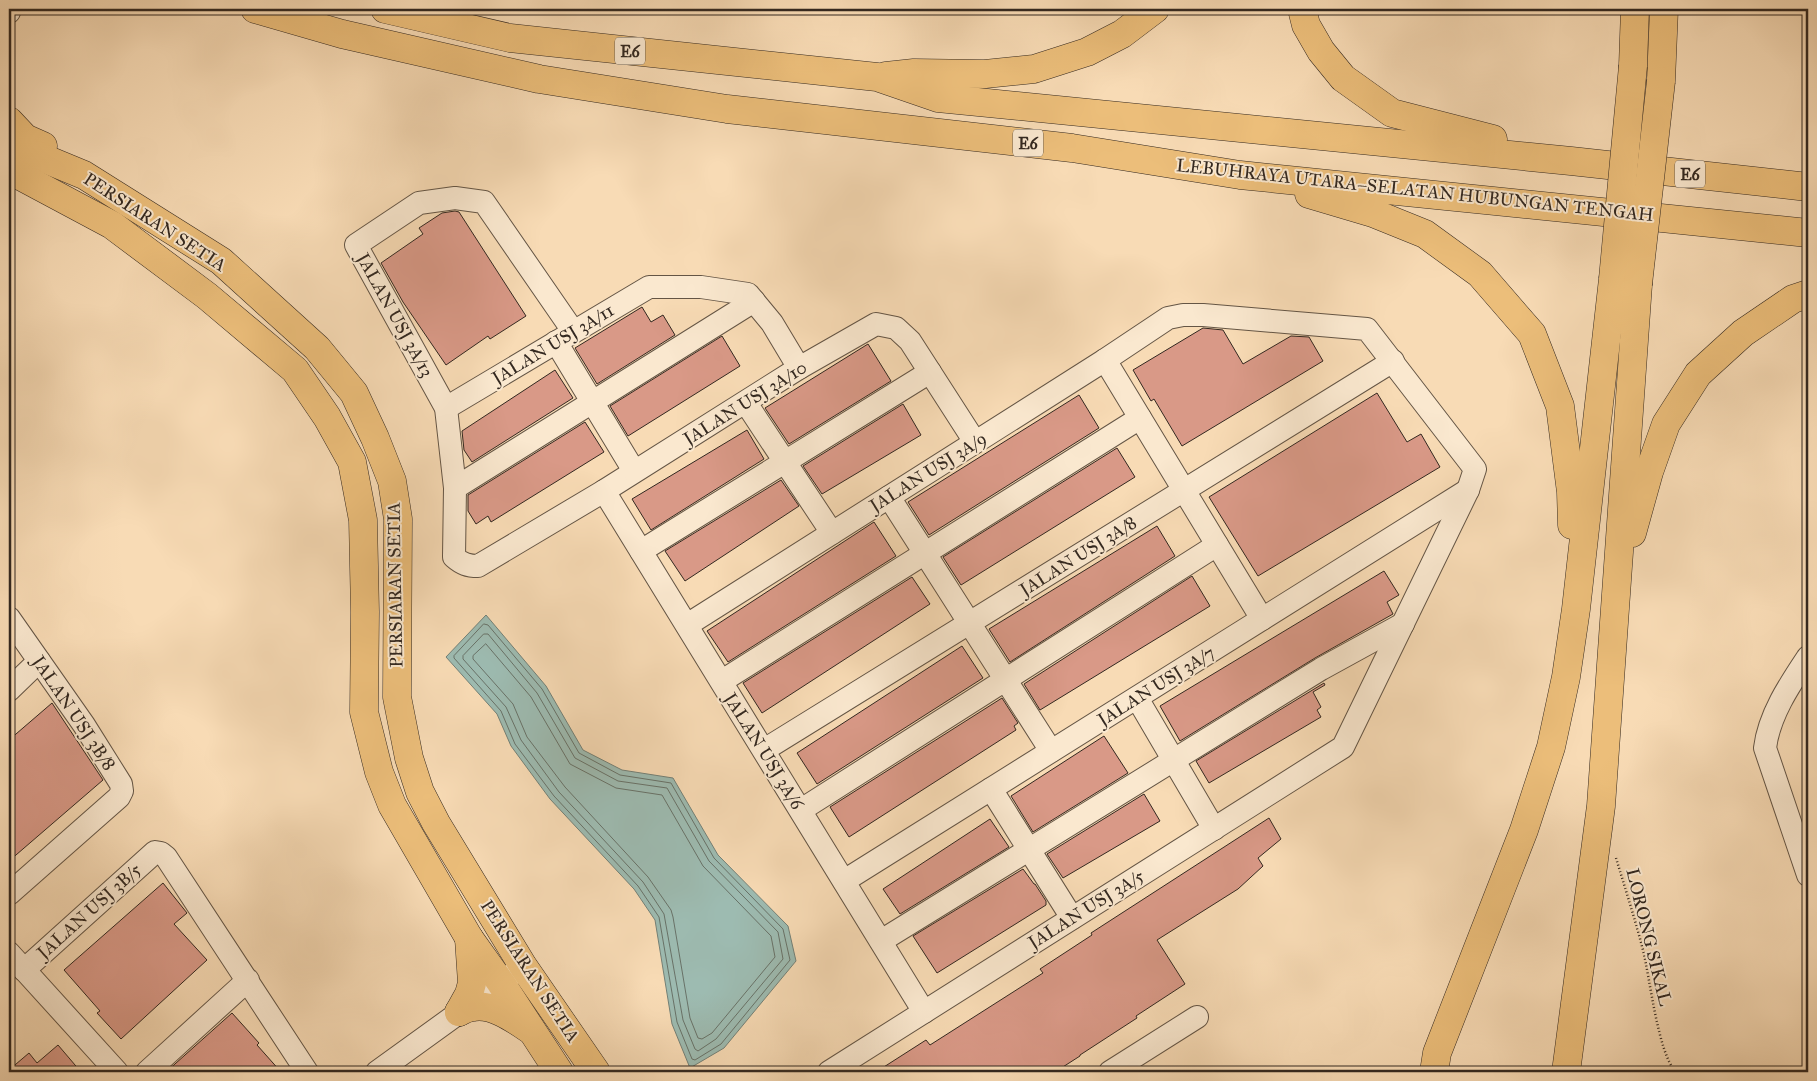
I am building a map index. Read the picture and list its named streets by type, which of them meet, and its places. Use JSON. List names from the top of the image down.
{
  "streets": {
    "main road": ["E6", "LEBUHRAYA UTARA–SELATAN HUBUNGAN TENGAH", "PERSIARAN SETIA"],
    "street": [
      "JALAN USJ 3A/13",
      "JALAN USJ 3A/11",
      "JALAN USJ 3A/10",
      "JALAN USJ 3A/9",
      "JALAN USJ 3A/8",
      "JALAN USJ 3A/7",
      "JALAN USJ 3B/8",
      "JALAN USJ 3A/6",
      "JALAN USJ 3A/5",
      "JALAN USJ 3B/5"
    ],
    "path": ["LORONG SIKAL"]
  },
  "crossings": [
    ["JALAN USJ 3A/13", "JALAN USJ 3A/11"],
    ["JALAN USJ 3A/11", "JALAN USJ 3A/10"],
    ["JALAN USJ 3A/10", "JALAN USJ 3A/9"],
    ["JALAN USJ 3A/10", "JALAN USJ 3A/6"],
    ["JALAN USJ 3A/9", "JALAN USJ 3A/8"],
    ["JALAN USJ 3A/9", "JALAN USJ 3A/6"],
    ["JALAN USJ 3A/8", "JALAN USJ 3A/6"],
    ["JALAN USJ 3A/7", "JALAN USJ 3A/6"],
    ["JALAN USJ 3A/6", "JALAN USJ 3A/5"]
  ]
}
